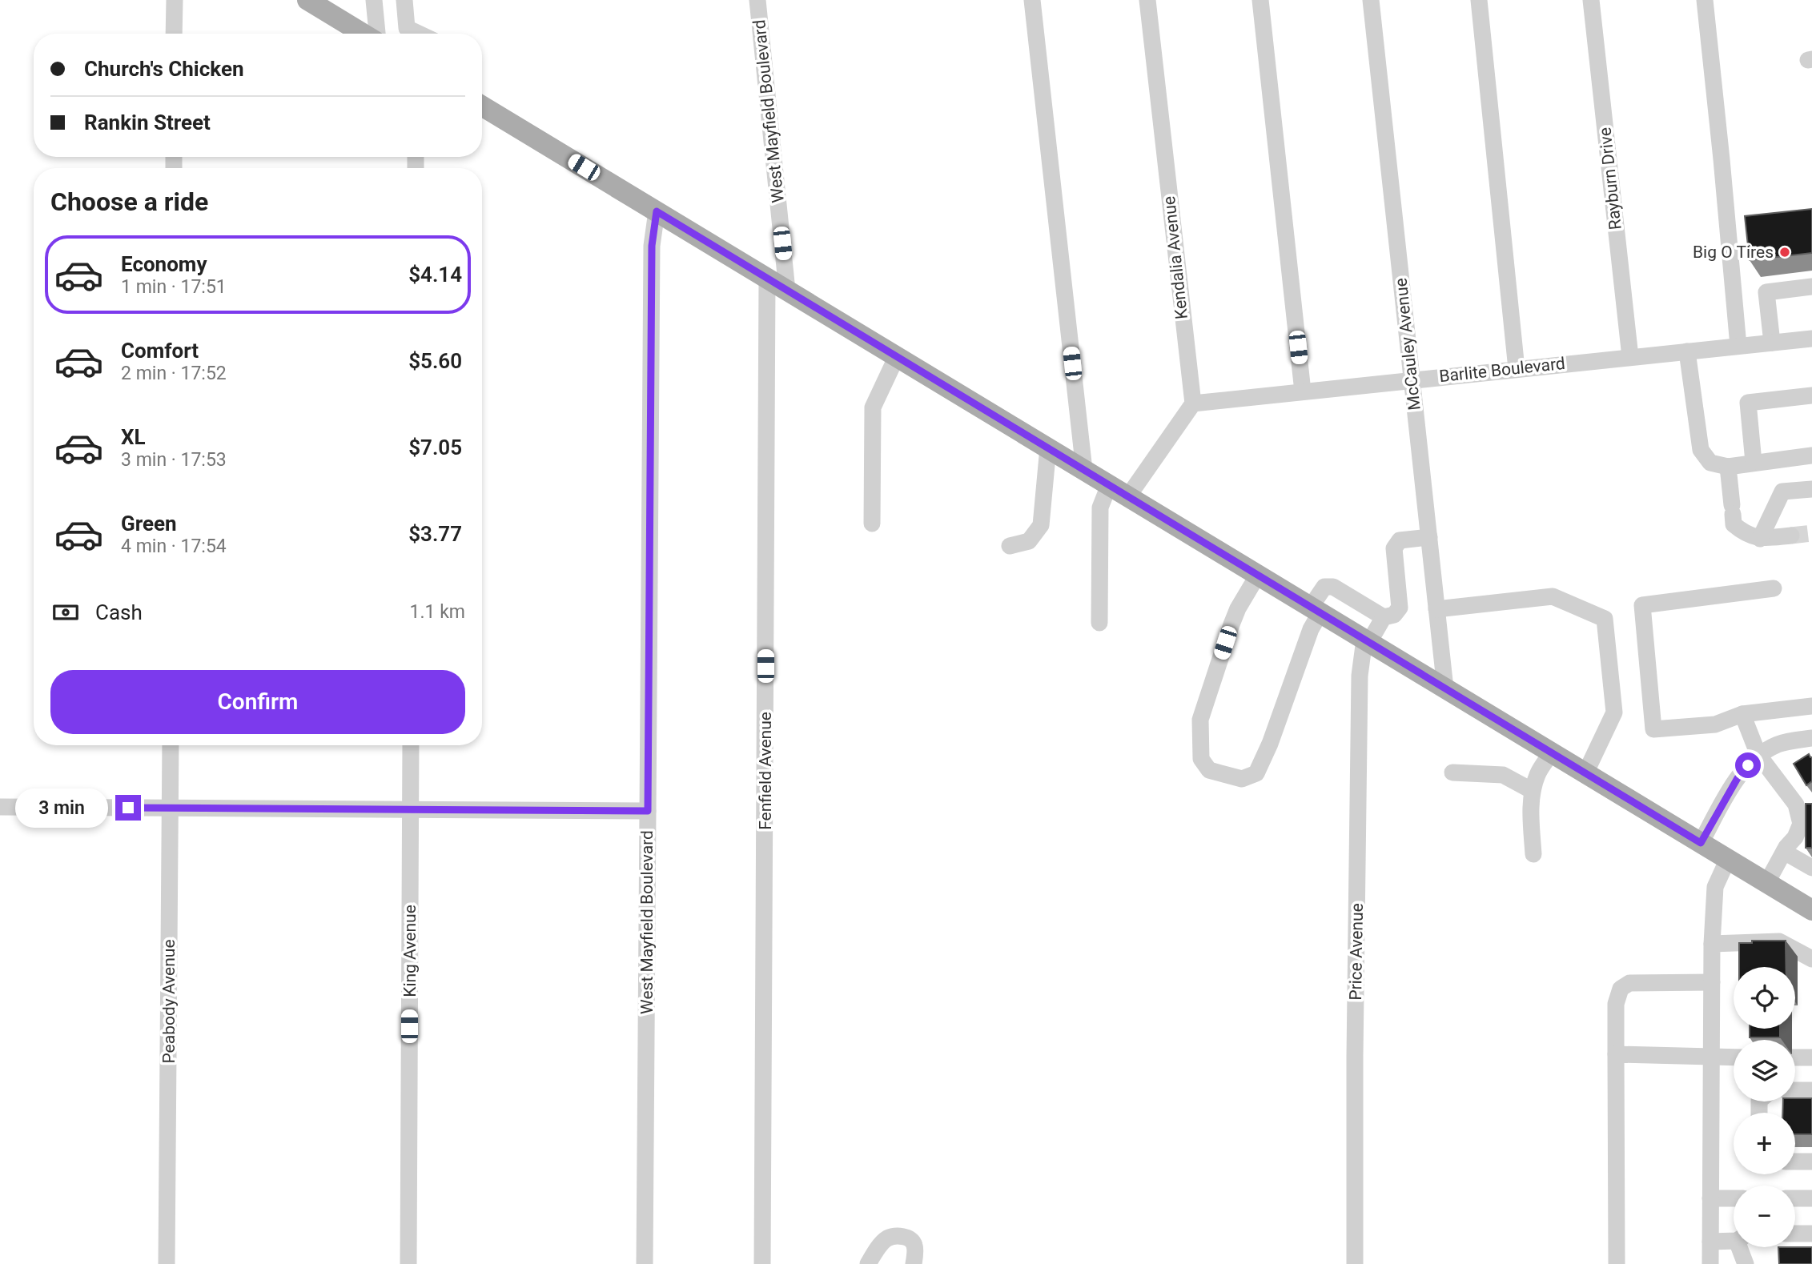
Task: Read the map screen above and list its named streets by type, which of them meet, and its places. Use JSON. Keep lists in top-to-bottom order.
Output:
{
  "streets": {
    "street": [
      "West Mayfield Boulevard",
      "Rayburn Drive",
      "Kendalia Avenue",
      "McCauley Avenue",
      "Barlite Boulevard",
      "Fenfield Avenue",
      "King Avenue",
      "Price Avenue",
      "Peabody Avenue"
    ]
  },
  "crossings": [
    ["Rayburn Drive", "Barlite Boulevard"],
    ["Kendalia Avenue", "Barlite Boulevard"],
    ["McCauley Avenue", "Barlite Boulevard"]
  ],
  "places": ["Big O Tires"],
  "page": {
    "banner": ["Church's Chicken", "Rankin Street"],
    "heading": "Choose a ride",
    "list": [
      {
        "name": "Economy",
        "note": "1 min · 17:51",
        "value": "$4.14"
      },
      {
        "name": "Comfort",
        "note": "2 min · 17:52",
        "value": "$5.60"
      },
      {
        "name": "XL",
        "note": "3 min · 17:53",
        "value": "$7.05"
      },
      {
        "name": "Green",
        "note": "4 min · 17:54",
        "value": "$3.77"
      }
    ],
    "pay": ["Cash", "1.1 km"],
    "buttons": "Confirm",
    "bubble": "3 min",
    "map_buttons": ["+", "−"]
  }
}
